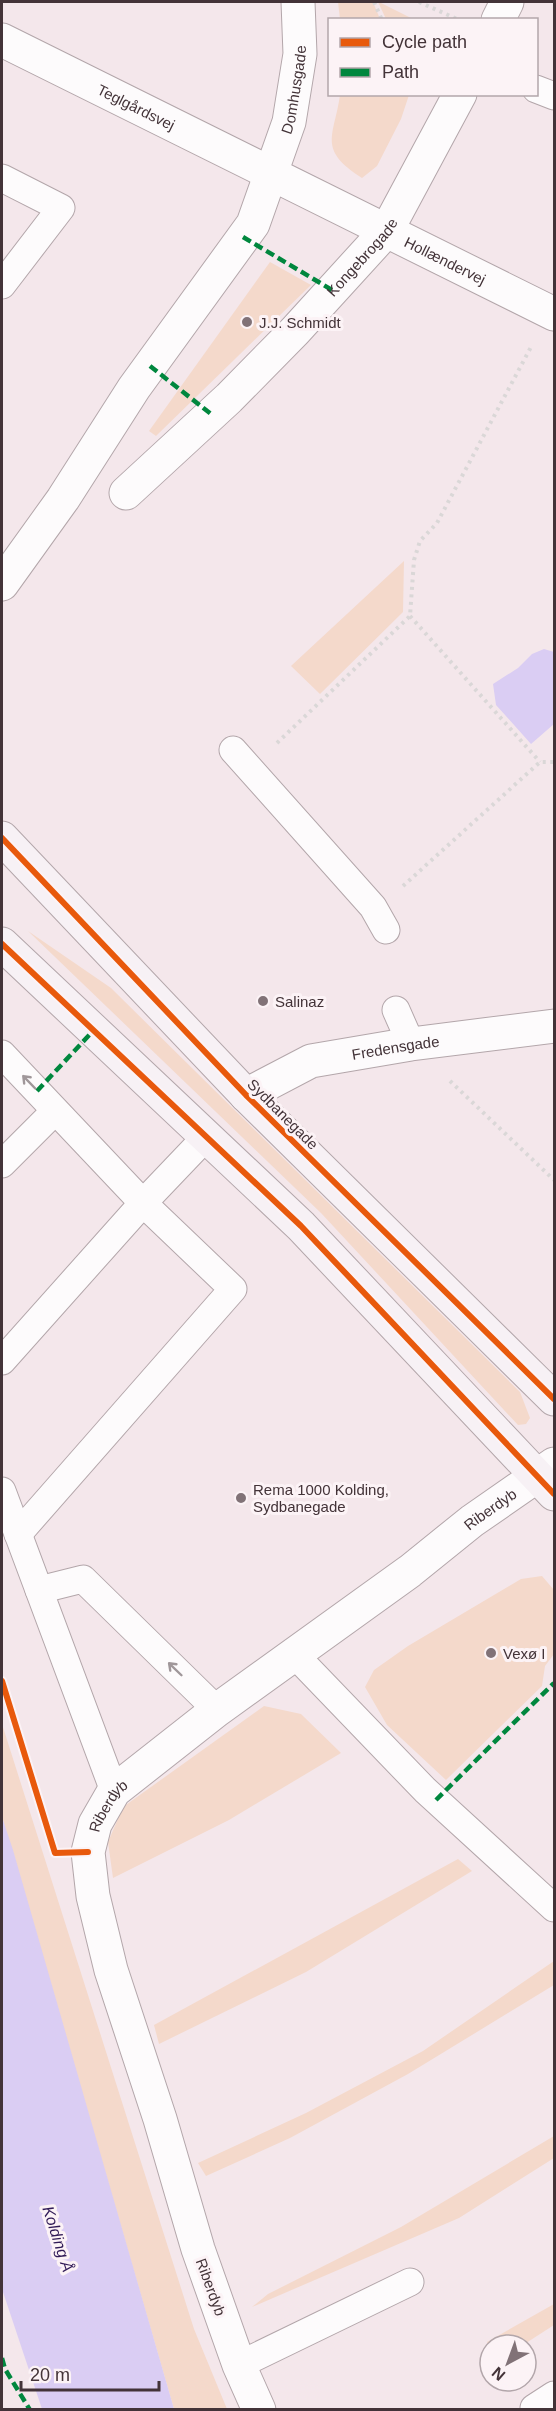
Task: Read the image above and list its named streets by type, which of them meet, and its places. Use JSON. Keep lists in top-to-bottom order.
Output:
{
  "streets": {
    "main road": ["Sydbanegade"],
    "street": [
      "Domhusgade",
      "Teglgårdsvej",
      "Kongebrogade",
      "Hollændervej",
      "Fredensgade",
      "Riberdyb"
    ]
  },
  "crossings": [
    ["Domhusgade", "Teglgårdsvej"],
    ["Domhusgade", "Hollændervej"],
    ["Teglgårdsvej", "Hollændervej"],
    ["Kongebrogade", "Hollændervej"],
    ["Fredensgade", "Sydbanegade"]
  ],
  "water": ["Kolding Å"],
  "places": [
    "J.J. Schmidt",
    "Salinaz",
    "Rema 1000 Kolding, Sydbanegade",
    "Vexø I"
  ],
  "legend": ["Cycle path", "Path"],
  "scale_bar": "20 m",
  "north": "bottom left"
}
